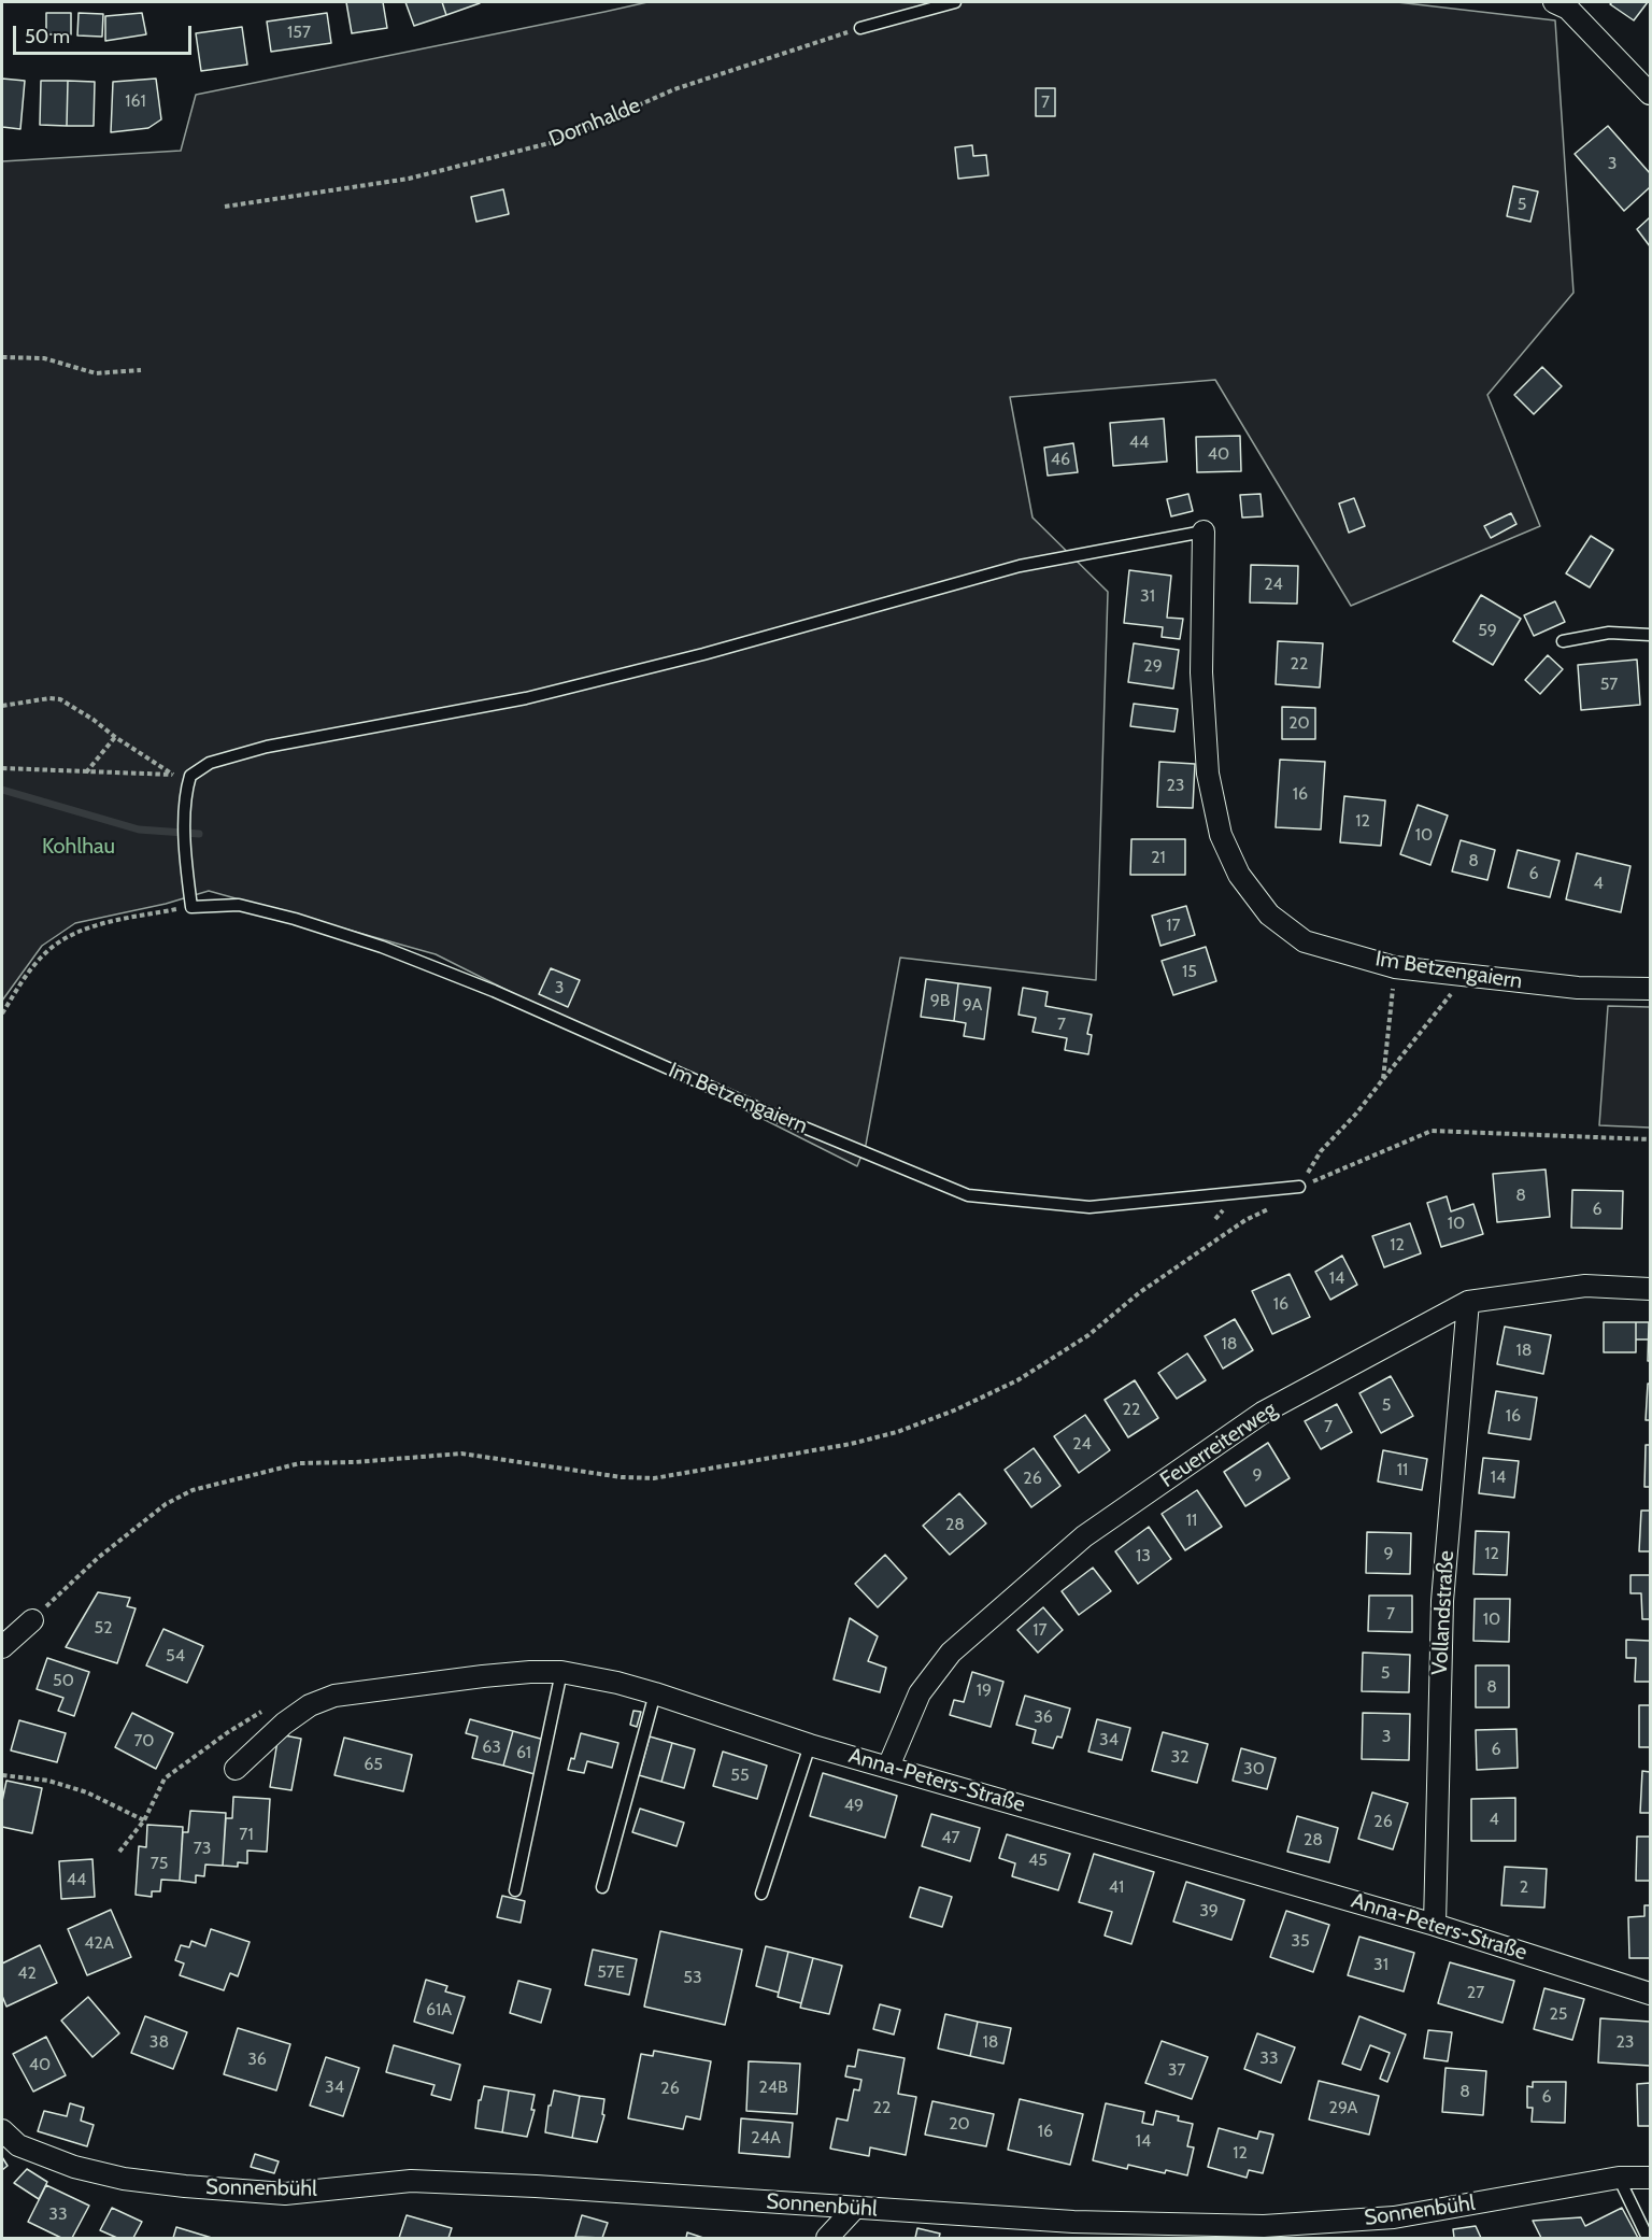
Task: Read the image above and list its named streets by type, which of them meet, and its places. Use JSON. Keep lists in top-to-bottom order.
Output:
{
  "streets": {
    "street": [
      "Im Betzengaiern",
      "Feuerreiterweg",
      "Vollandstraße",
      "Anna-Peters-Straße",
      "Sonnenbühl"
    ],
    "path": ["Dornhalde"]
  },
  "crossings": [
    ["Feuerreiterweg", "Vollandstraße"],
    ["Feuerreiterweg", "Anna-Peters-Straße"],
    ["Vollandstraße", "Anna-Peters-Straße"]
  ],
  "parks": ["Kohlhau"],
  "house_numbers": [
    "157",
    "161",
    "7",
    "3",
    "5",
    "44",
    "40",
    "46",
    "24",
    "31",
    "59",
    "22",
    "29",
    "57",
    "20",
    "23",
    "16",
    "12",
    "10",
    "21",
    "8",
    "6",
    "4",
    "17",
    "15",
    "3",
    "9B",
    "9A",
    "7",
    "8",
    "6",
    "10",
    "12",
    "14",
    "16",
    "18",
    "18",
    "5",
    "22",
    "16",
    "7",
    "24",
    "11",
    "9",
    "14",
    "26",
    "11",
    "28",
    "9",
    "12",
    "13",
    "7",
    "10",
    "52",
    "17",
    "54",
    "5",
    "50",
    "8",
    "19",
    "36",
    "3",
    "34",
    "70",
    "63",
    "6",
    "61",
    "32",
    "65",
    "30",
    "55",
    "49",
    "4",
    "26",
    "71",
    "47",
    "28",
    "73",
    "45",
    "75",
    "44",
    "41",
    "2",
    "39",
    "35",
    "42A",
    "31",
    "57E",
    "42",
    "53",
    "27",
    "61A",
    "25",
    "38",
    "18",
    "23",
    "33",
    "36",
    "40",
    "37",
    "34",
    "24B",
    "26",
    "8",
    "6",
    "22",
    "29A",
    "20",
    "16",
    "24A",
    "14",
    "12",
    "33"
  ],
  "scale_bar": "50 m"
}
